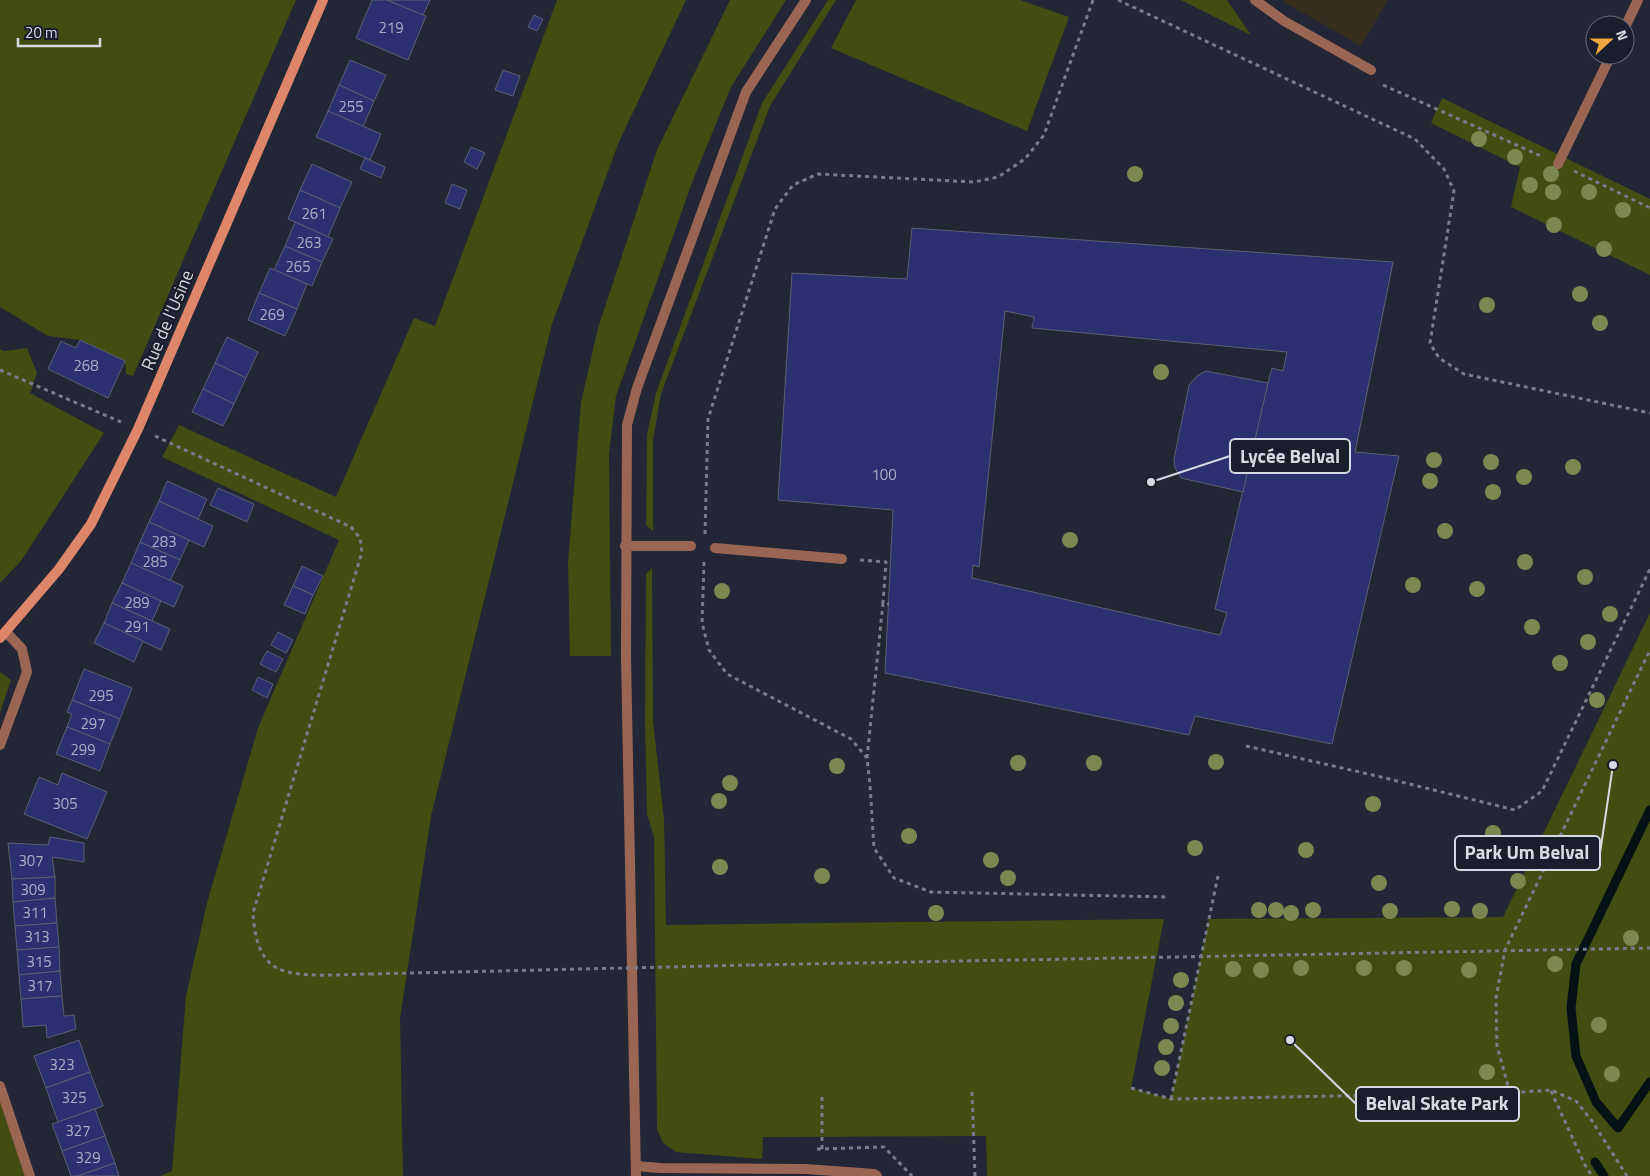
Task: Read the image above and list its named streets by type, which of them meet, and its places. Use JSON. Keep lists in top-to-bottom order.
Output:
{
  "streets": {
    "main road": ["Rue de l'Usine"]
  },
  "places": ["Lycée Belval", "Park Um Belval", "Belval Skate Park"],
  "house_numbers": [
    "219",
    "255",
    "261",
    "263",
    "265",
    "269",
    "268",
    "100",
    "283",
    "285",
    "289",
    "291",
    "295",
    "297",
    "299",
    "305",
    "307",
    "309",
    "311",
    "313",
    "315",
    "317",
    "323",
    "325",
    "327",
    "329"
  ],
  "scale_bar": "20 m",
  "north": "right"
}
